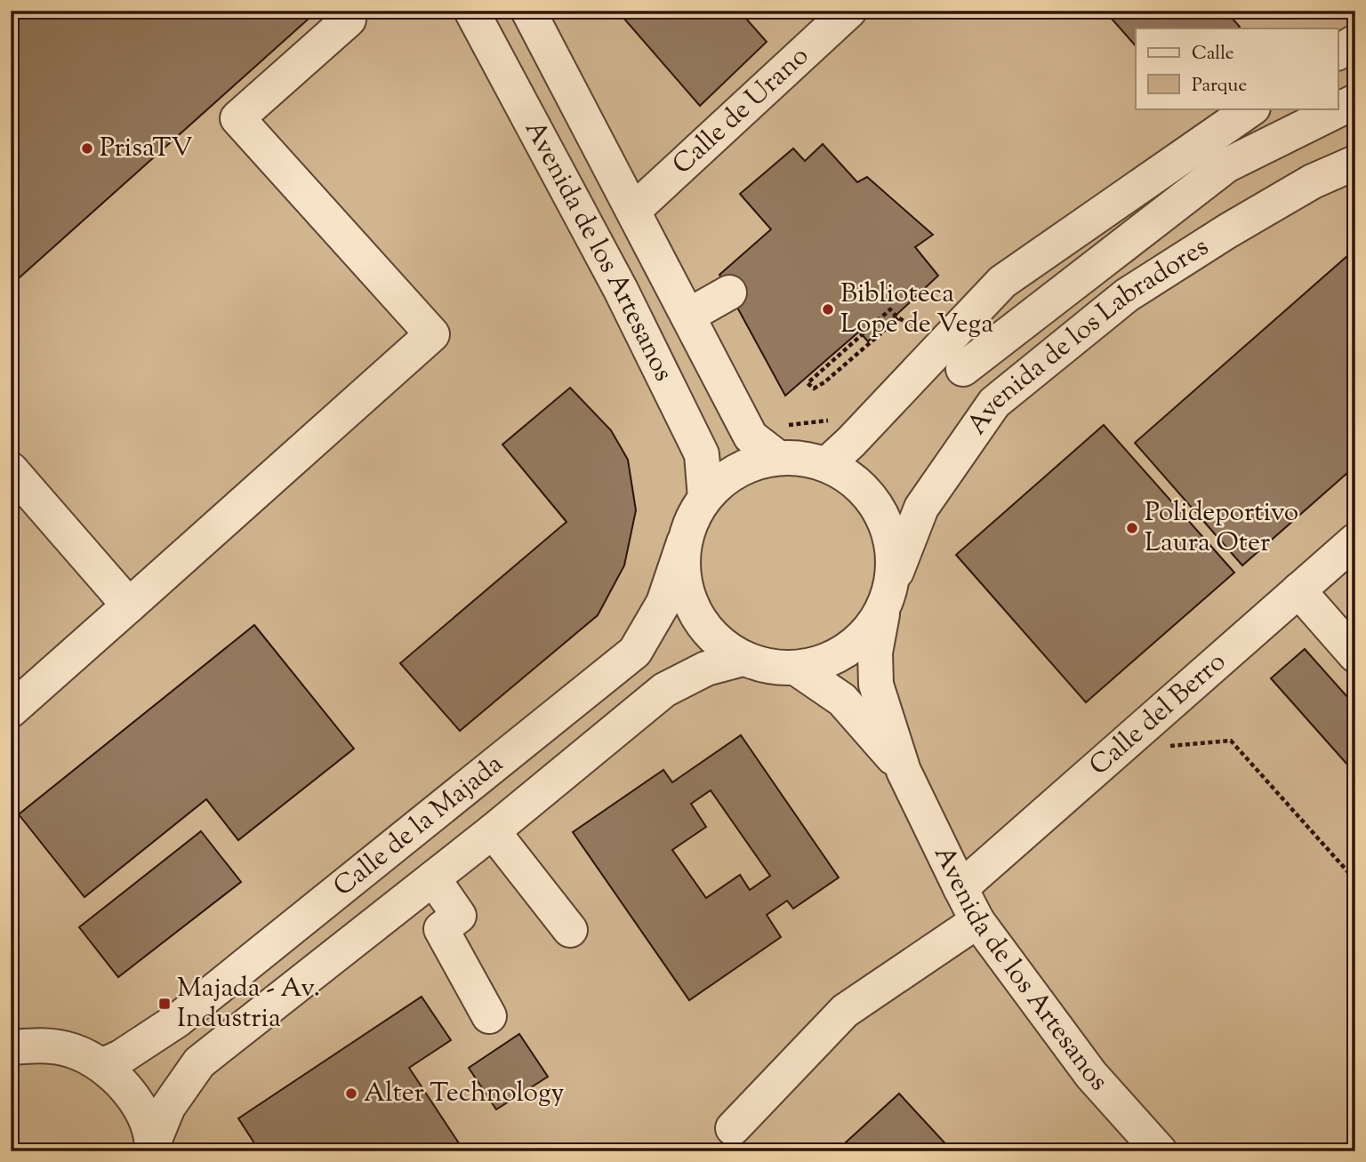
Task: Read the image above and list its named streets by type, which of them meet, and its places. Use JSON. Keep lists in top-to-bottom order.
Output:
{
  "streets": {
    "street": [
      "Calle de Urano",
      "Avenida de los Artesanos",
      "Avenida de los Labradores",
      "Calle del Berro",
      "Calle de la Majada"
    ]
  },
  "crossings": [
    ["Calle de Urano", "Avenida de los Artesanos"],
    ["Avenida de los Artesanos", "Avenida de los Labradores"],
    ["Avenida de los Artesanos", "Calle del Berro"],
    ["Avenida de los Artesanos", "Calle de la Majada"],
    ["Avenida de los Labradores", "Calle de la Majada"]
  ],
  "places": {
    "other": [
      "PrisaTV",
      "Biblioteca Lope de Vega",
      "Polideportivo Laura Oter",
      "Alter Technology"
    ],
    "transit": ["Majada - Av. Industria"]
  },
  "legend": ["Calle", "Parque"]
}
